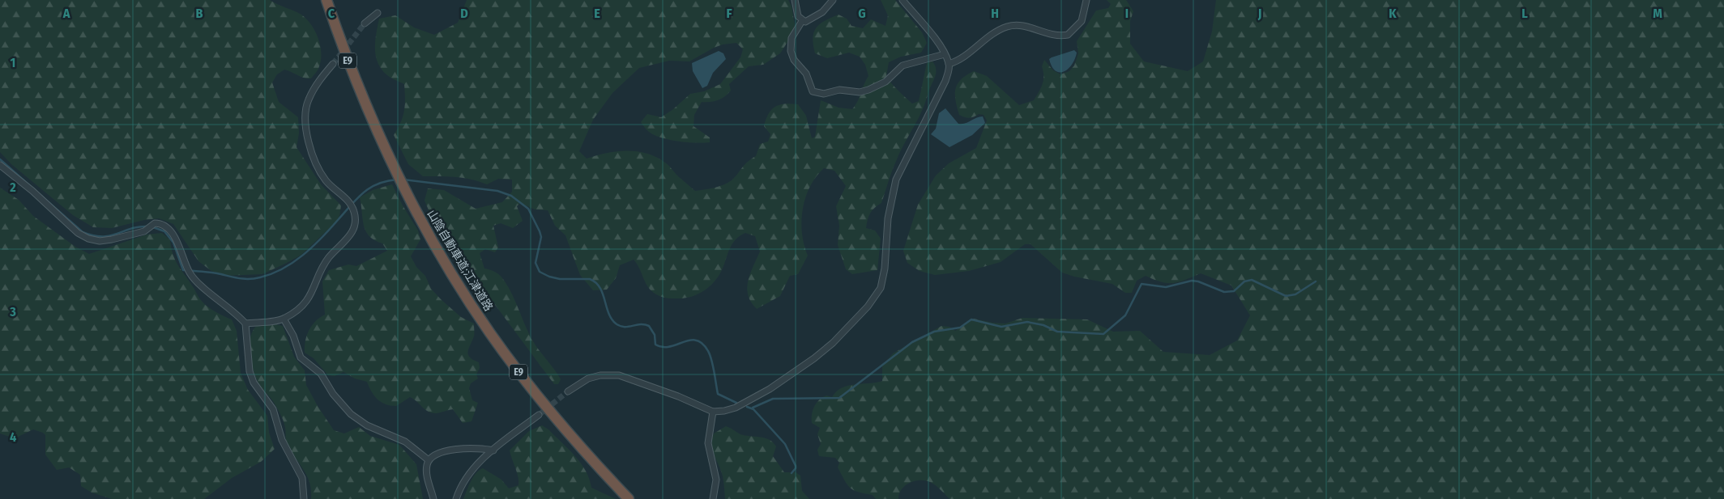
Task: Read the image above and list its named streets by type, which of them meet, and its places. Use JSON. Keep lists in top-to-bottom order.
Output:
{
  "streets": {
    "highway": ["E9", "山陰自動車道;江津道路"]
  },
  "grid": {
    "columns": [
      "A",
      "B",
      "C",
      "D",
      "E",
      "F",
      "G",
      "H",
      "I",
      "J",
      "K",
      "L",
      "M"
    ],
    "rows": [
      "1",
      "2",
      "3",
      "4"
    ]
  }
}
